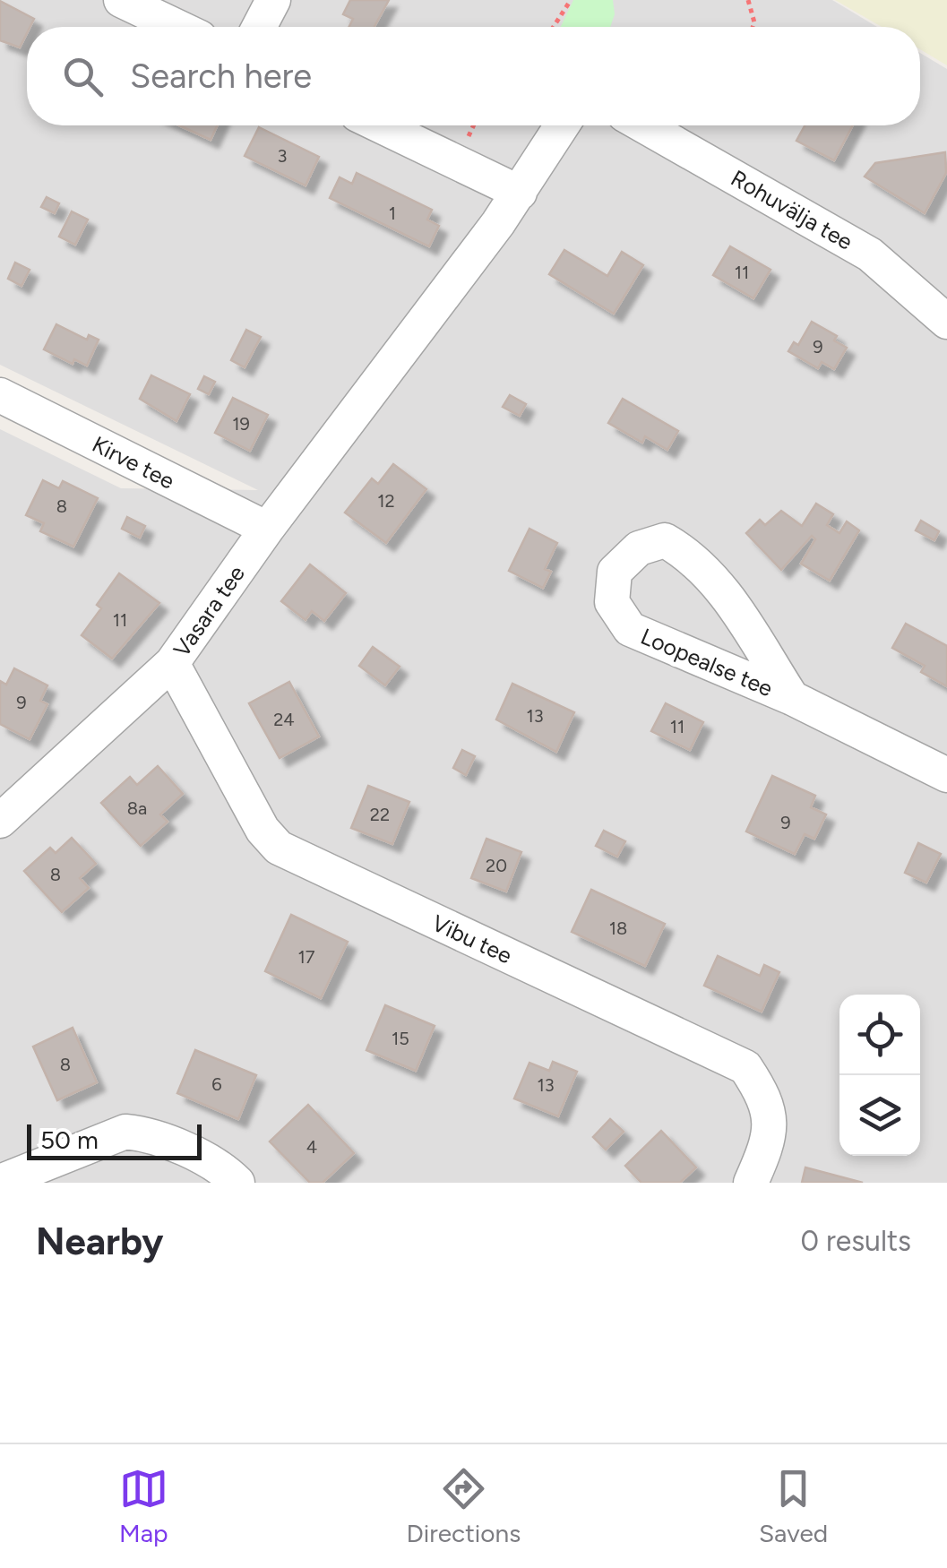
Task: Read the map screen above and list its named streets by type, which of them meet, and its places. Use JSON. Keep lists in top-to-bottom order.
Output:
{
  "streets": {
    "street": [
      "Rohuvälja tee",
      "Kirve tee",
      "Vasara tee",
      "Loopealse tee",
      "Vibu tee"
    ]
  },
  "crossings": [
    ["Kirve tee", "Vasara tee"],
    ["Vasara tee", "Vibu tee"]
  ],
  "house_numbers": [
    "3",
    "1",
    "11",
    "9",
    "19",
    "12",
    "8",
    "11",
    "9",
    "13",
    "24",
    "11",
    "8a",
    "22",
    "9",
    "20",
    "8",
    "18",
    "17",
    "15",
    "8",
    "6",
    "13",
    "4"
  ],
  "scale_bar": "50 m",
  "page": {
    "search": "Search here",
    "scale": "50 m",
    "heading": ["Nearby", "0 results"],
    "nav": ["Map", "Directions", "Saved"]
  }
}
